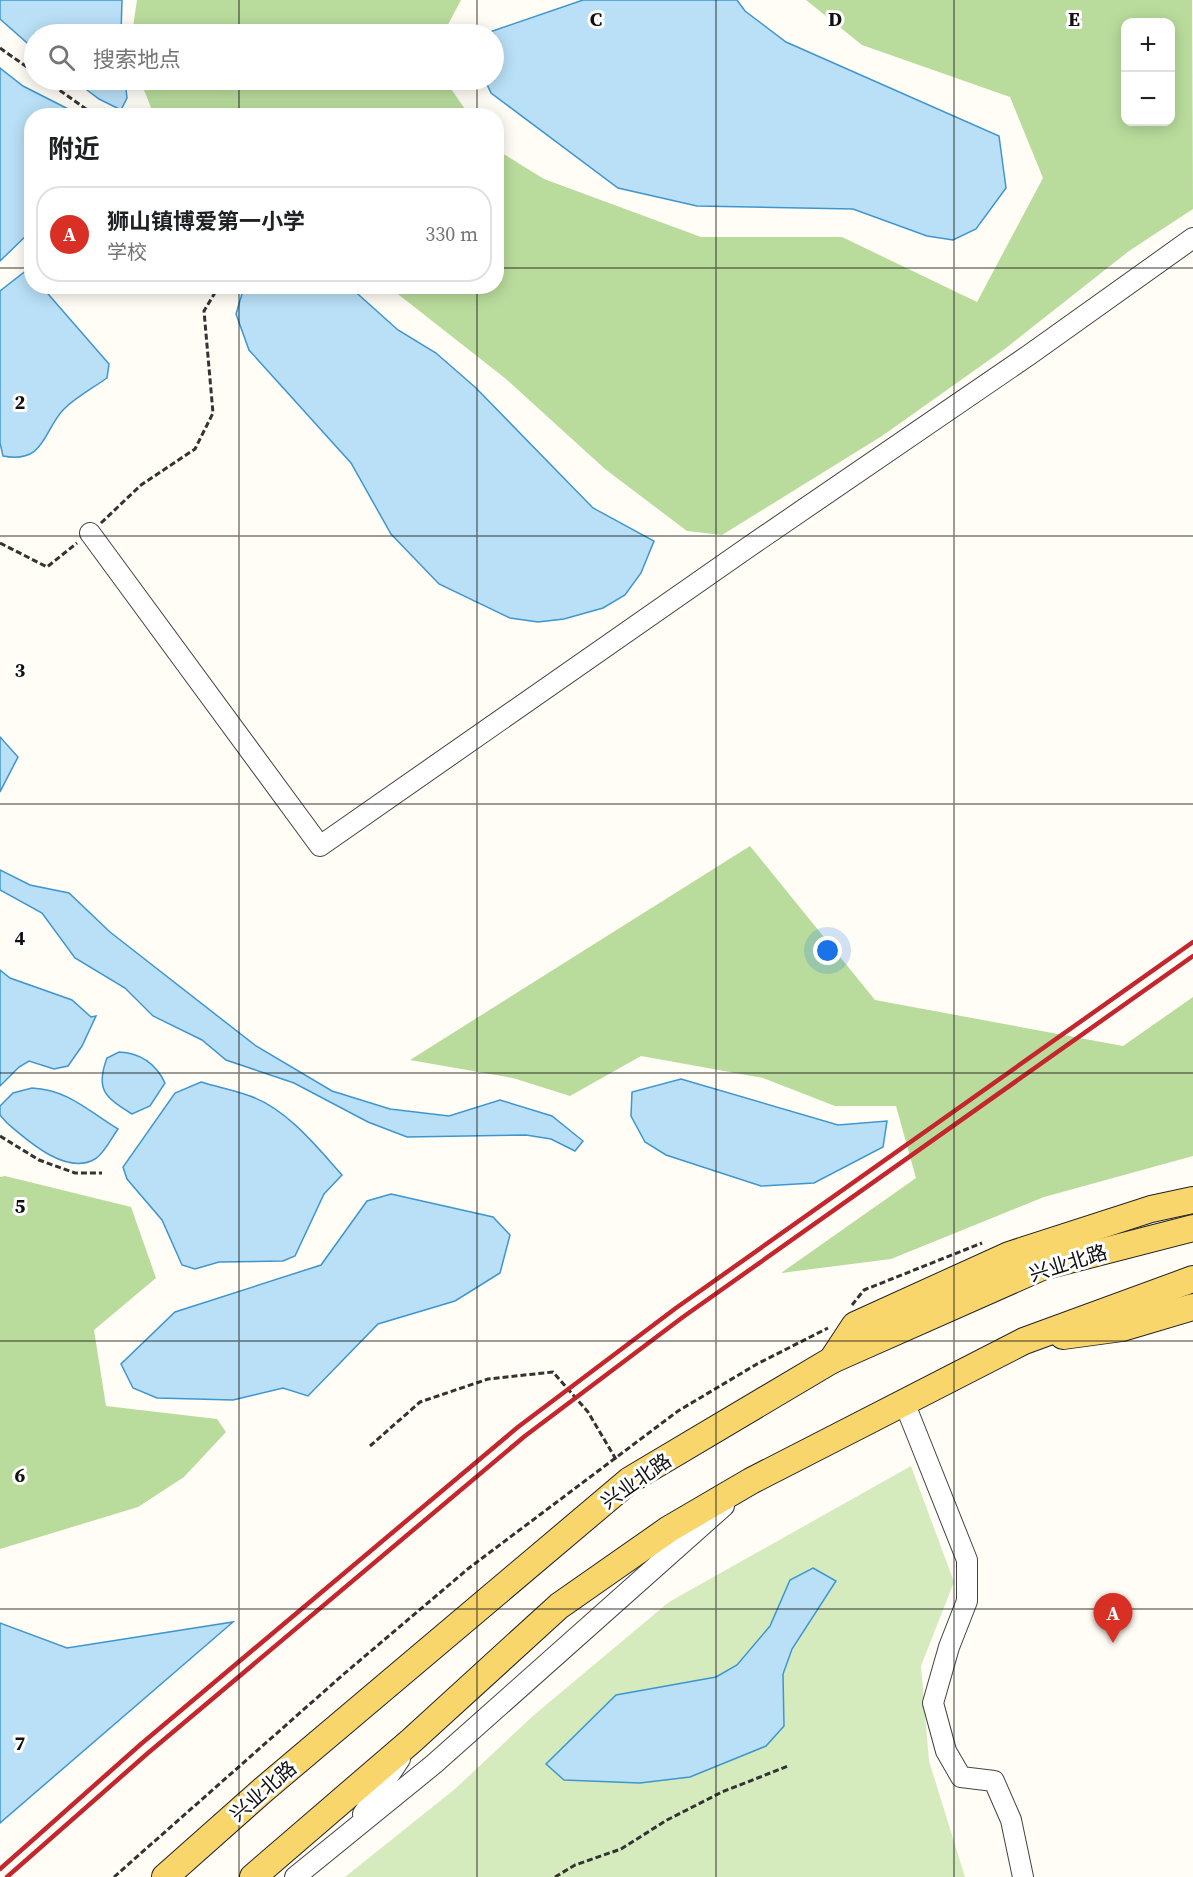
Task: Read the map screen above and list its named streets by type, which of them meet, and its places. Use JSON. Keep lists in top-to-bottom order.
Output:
{
  "streets": {
    "main road": ["兴业北路"]
  },
  "page": {
    "map_buttons": ["+", "−"],
    "search": "搜索地点",
    "heading": "附近",
    "list": [
      {
        "mark": "A",
        "name": "狮山镇博爱第一小学",
        "note": "学校",
        "value": "330 m"
      }
    ],
    "pins": "A"
  },
  "grid": {
    "columns": ["C", "D", "E"],
    "rows": [
      "2",
      "3",
      "4",
      "5",
      "6",
      "7"
    ]
  }
}
